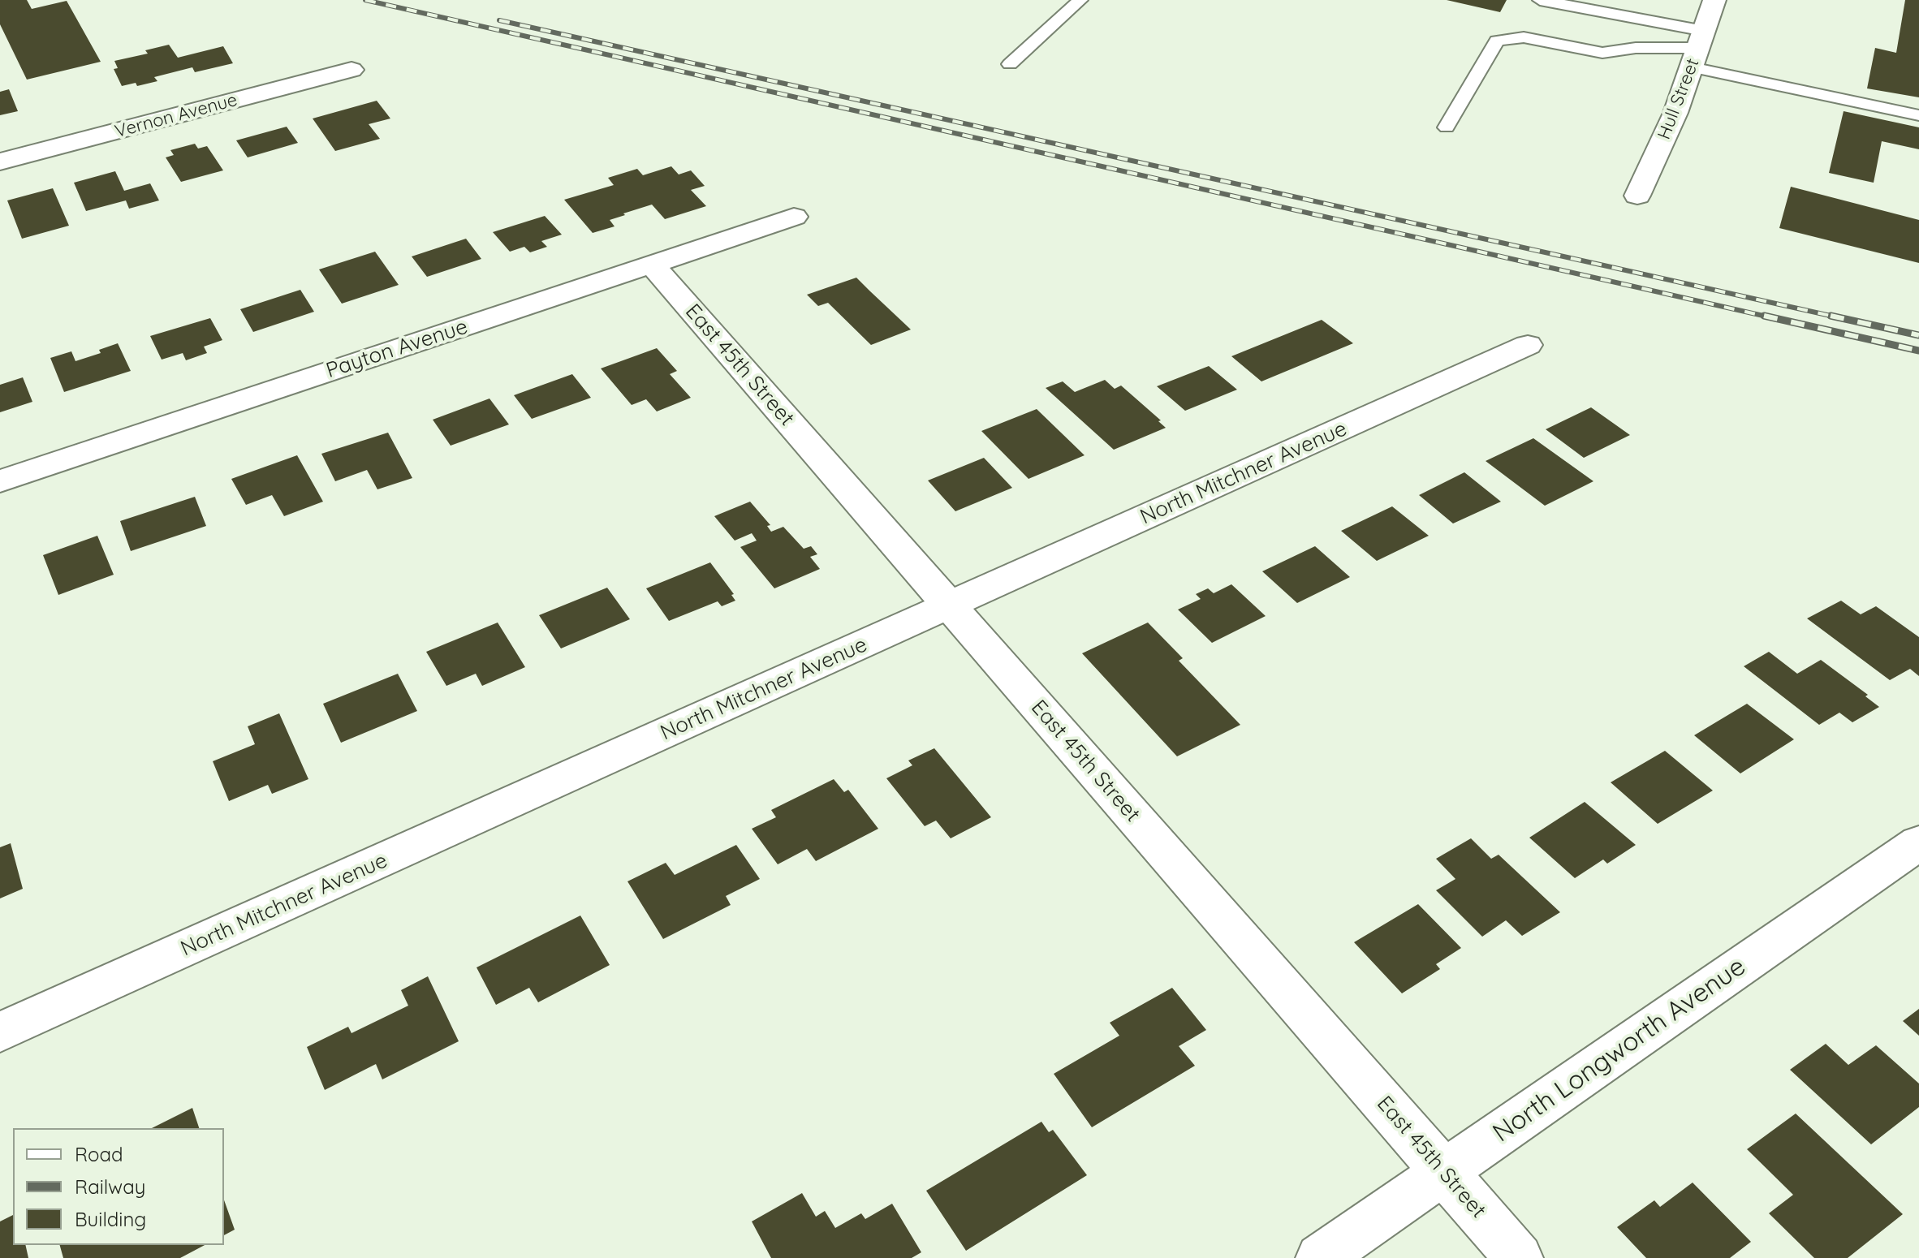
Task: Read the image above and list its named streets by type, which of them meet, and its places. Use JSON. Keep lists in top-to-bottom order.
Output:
{
  "streets": {
    "street": [
      "Hull Street",
      "Vernon Avenue",
      "Payton Avenue",
      "East 45th Street",
      "North Mitchner Avenue",
      "North Longworth Avenue"
    ]
  },
  "crossings": [
    ["Payton Avenue", "East 45th Street"],
    ["East 45th Street", "North Mitchner Avenue"],
    ["East 45th Street", "North Longworth Avenue"]
  ],
  "legend": ["Road", "Railway", "Building"]
}
